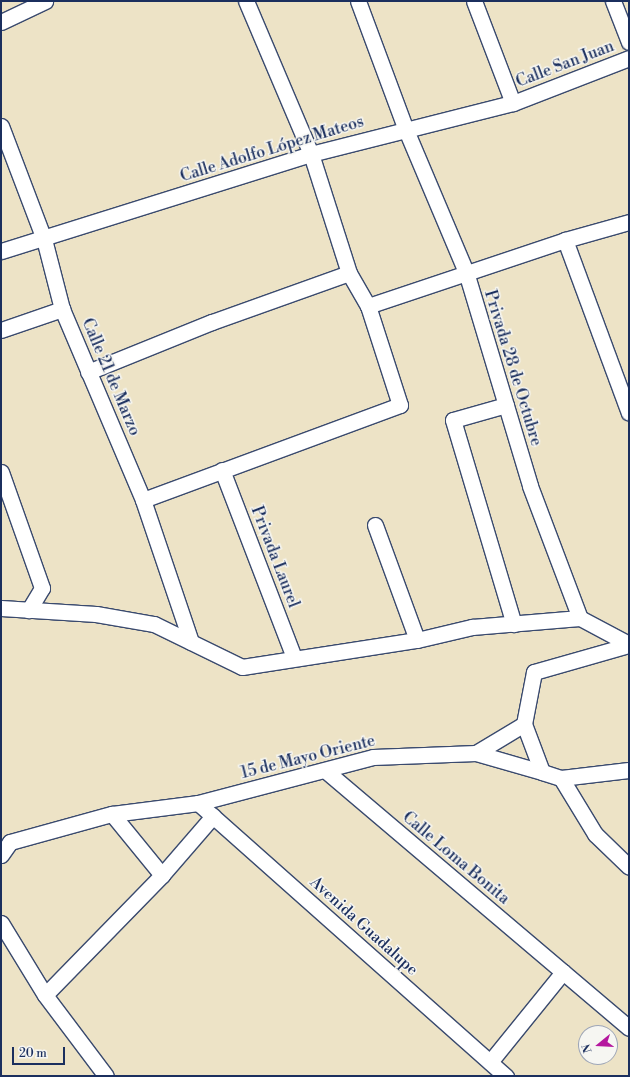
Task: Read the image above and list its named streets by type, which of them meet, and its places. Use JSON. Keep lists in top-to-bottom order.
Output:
{
  "streets": {
    "street": [
      "Calle San Juan",
      "Calle Adolfo López Mateos",
      "Privada 28 de Octubre",
      "Calle 21 de Marzo",
      "Privada Laurel",
      "15 de Mayo Oriente",
      "Calle Loma Bonita",
      "Avenida Guadalupe"
    ]
  },
  "crossings": [
    ["Calle San Juan", "Calle Adolfo López Mateos"],
    ["Calle Adolfo López Mateos", "Privada 28 de Octubre"],
    ["Calle Adolfo López Mateos", "Calle 21 de Marzo"],
    ["15 de Mayo Oriente", "Calle Loma Bonita"],
    ["15 de Mayo Oriente", "Avenida Guadalupe"]
  ],
  "scale_bar": "20 m",
  "north": "left"
}
